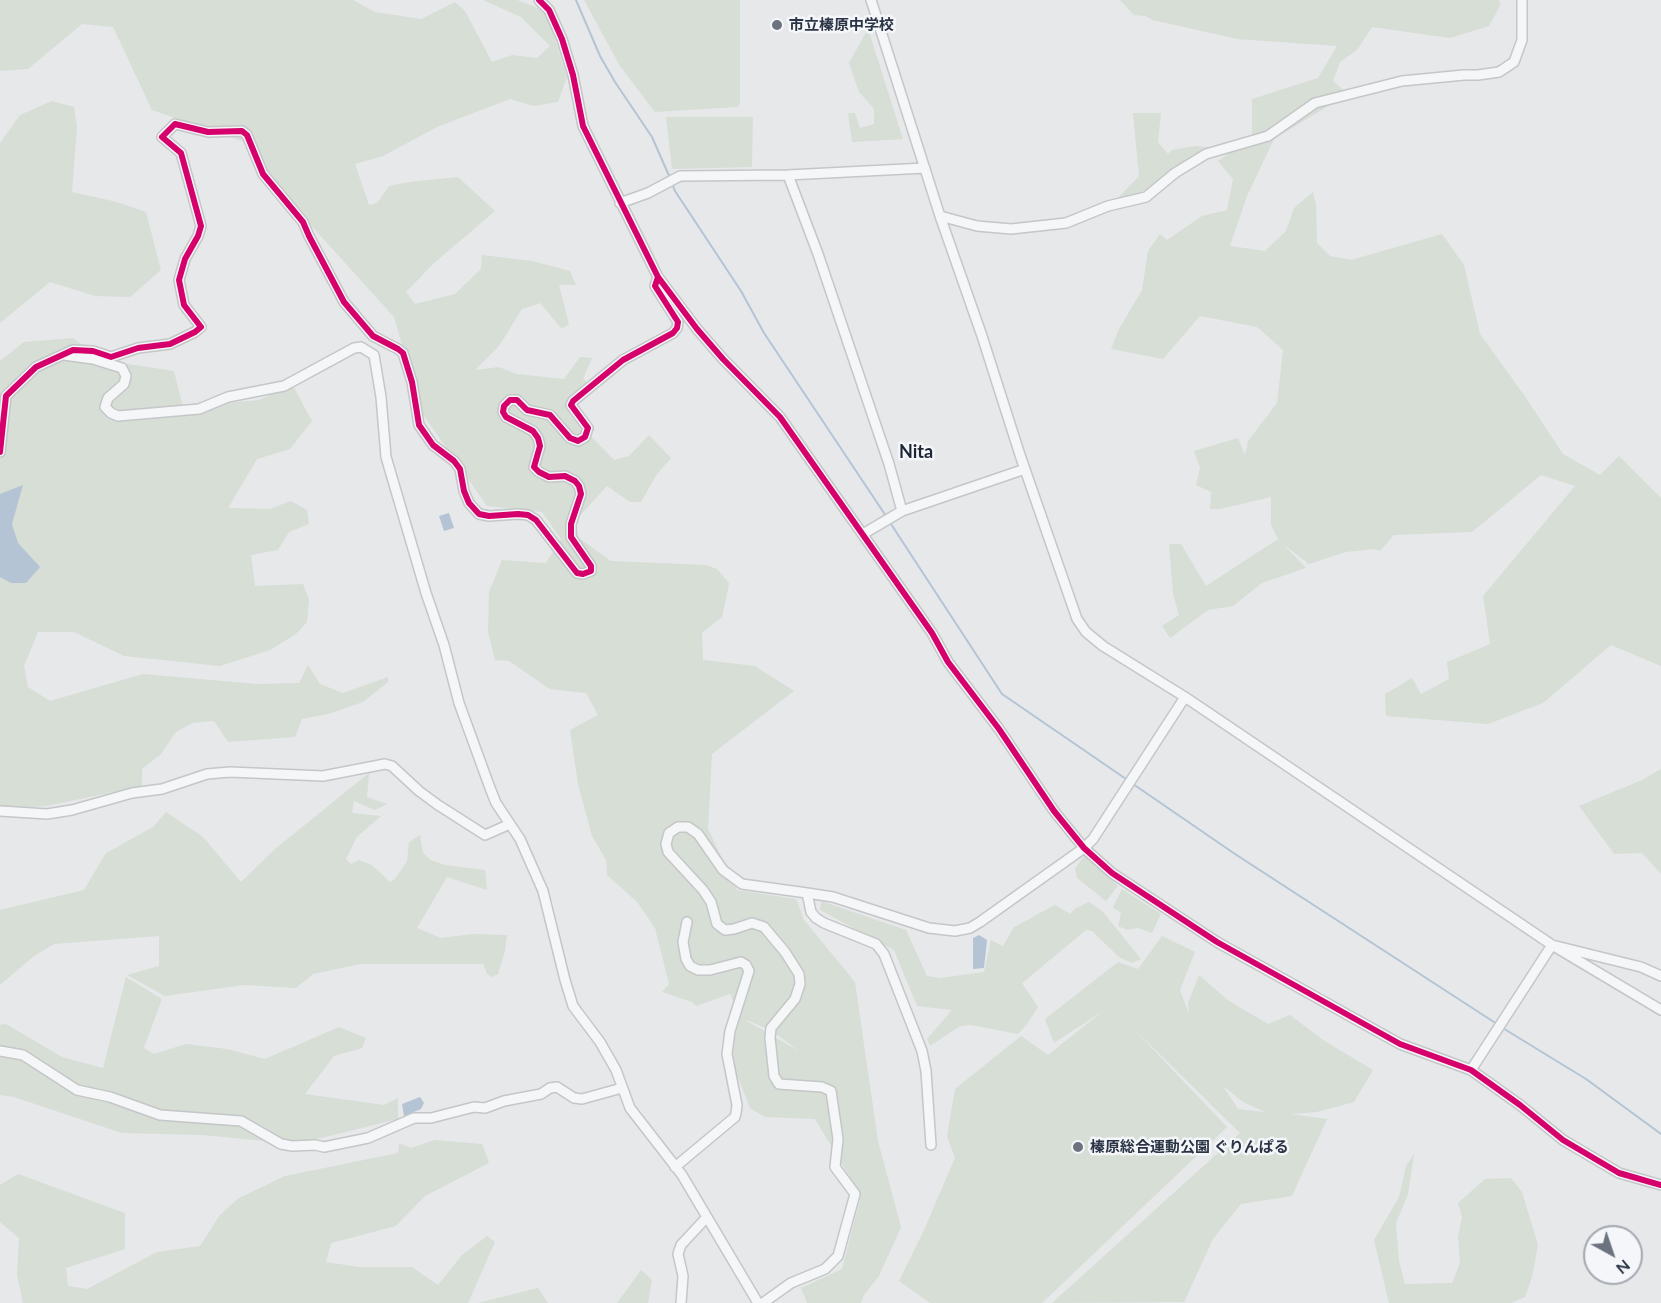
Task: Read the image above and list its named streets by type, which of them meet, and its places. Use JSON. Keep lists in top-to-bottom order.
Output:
{
  "districts": ["Nita"],
  "places": ["市立榛原中学校", "榛原総合運動公園 ぐりんぱる"],
  "north": "bottom right"
}
